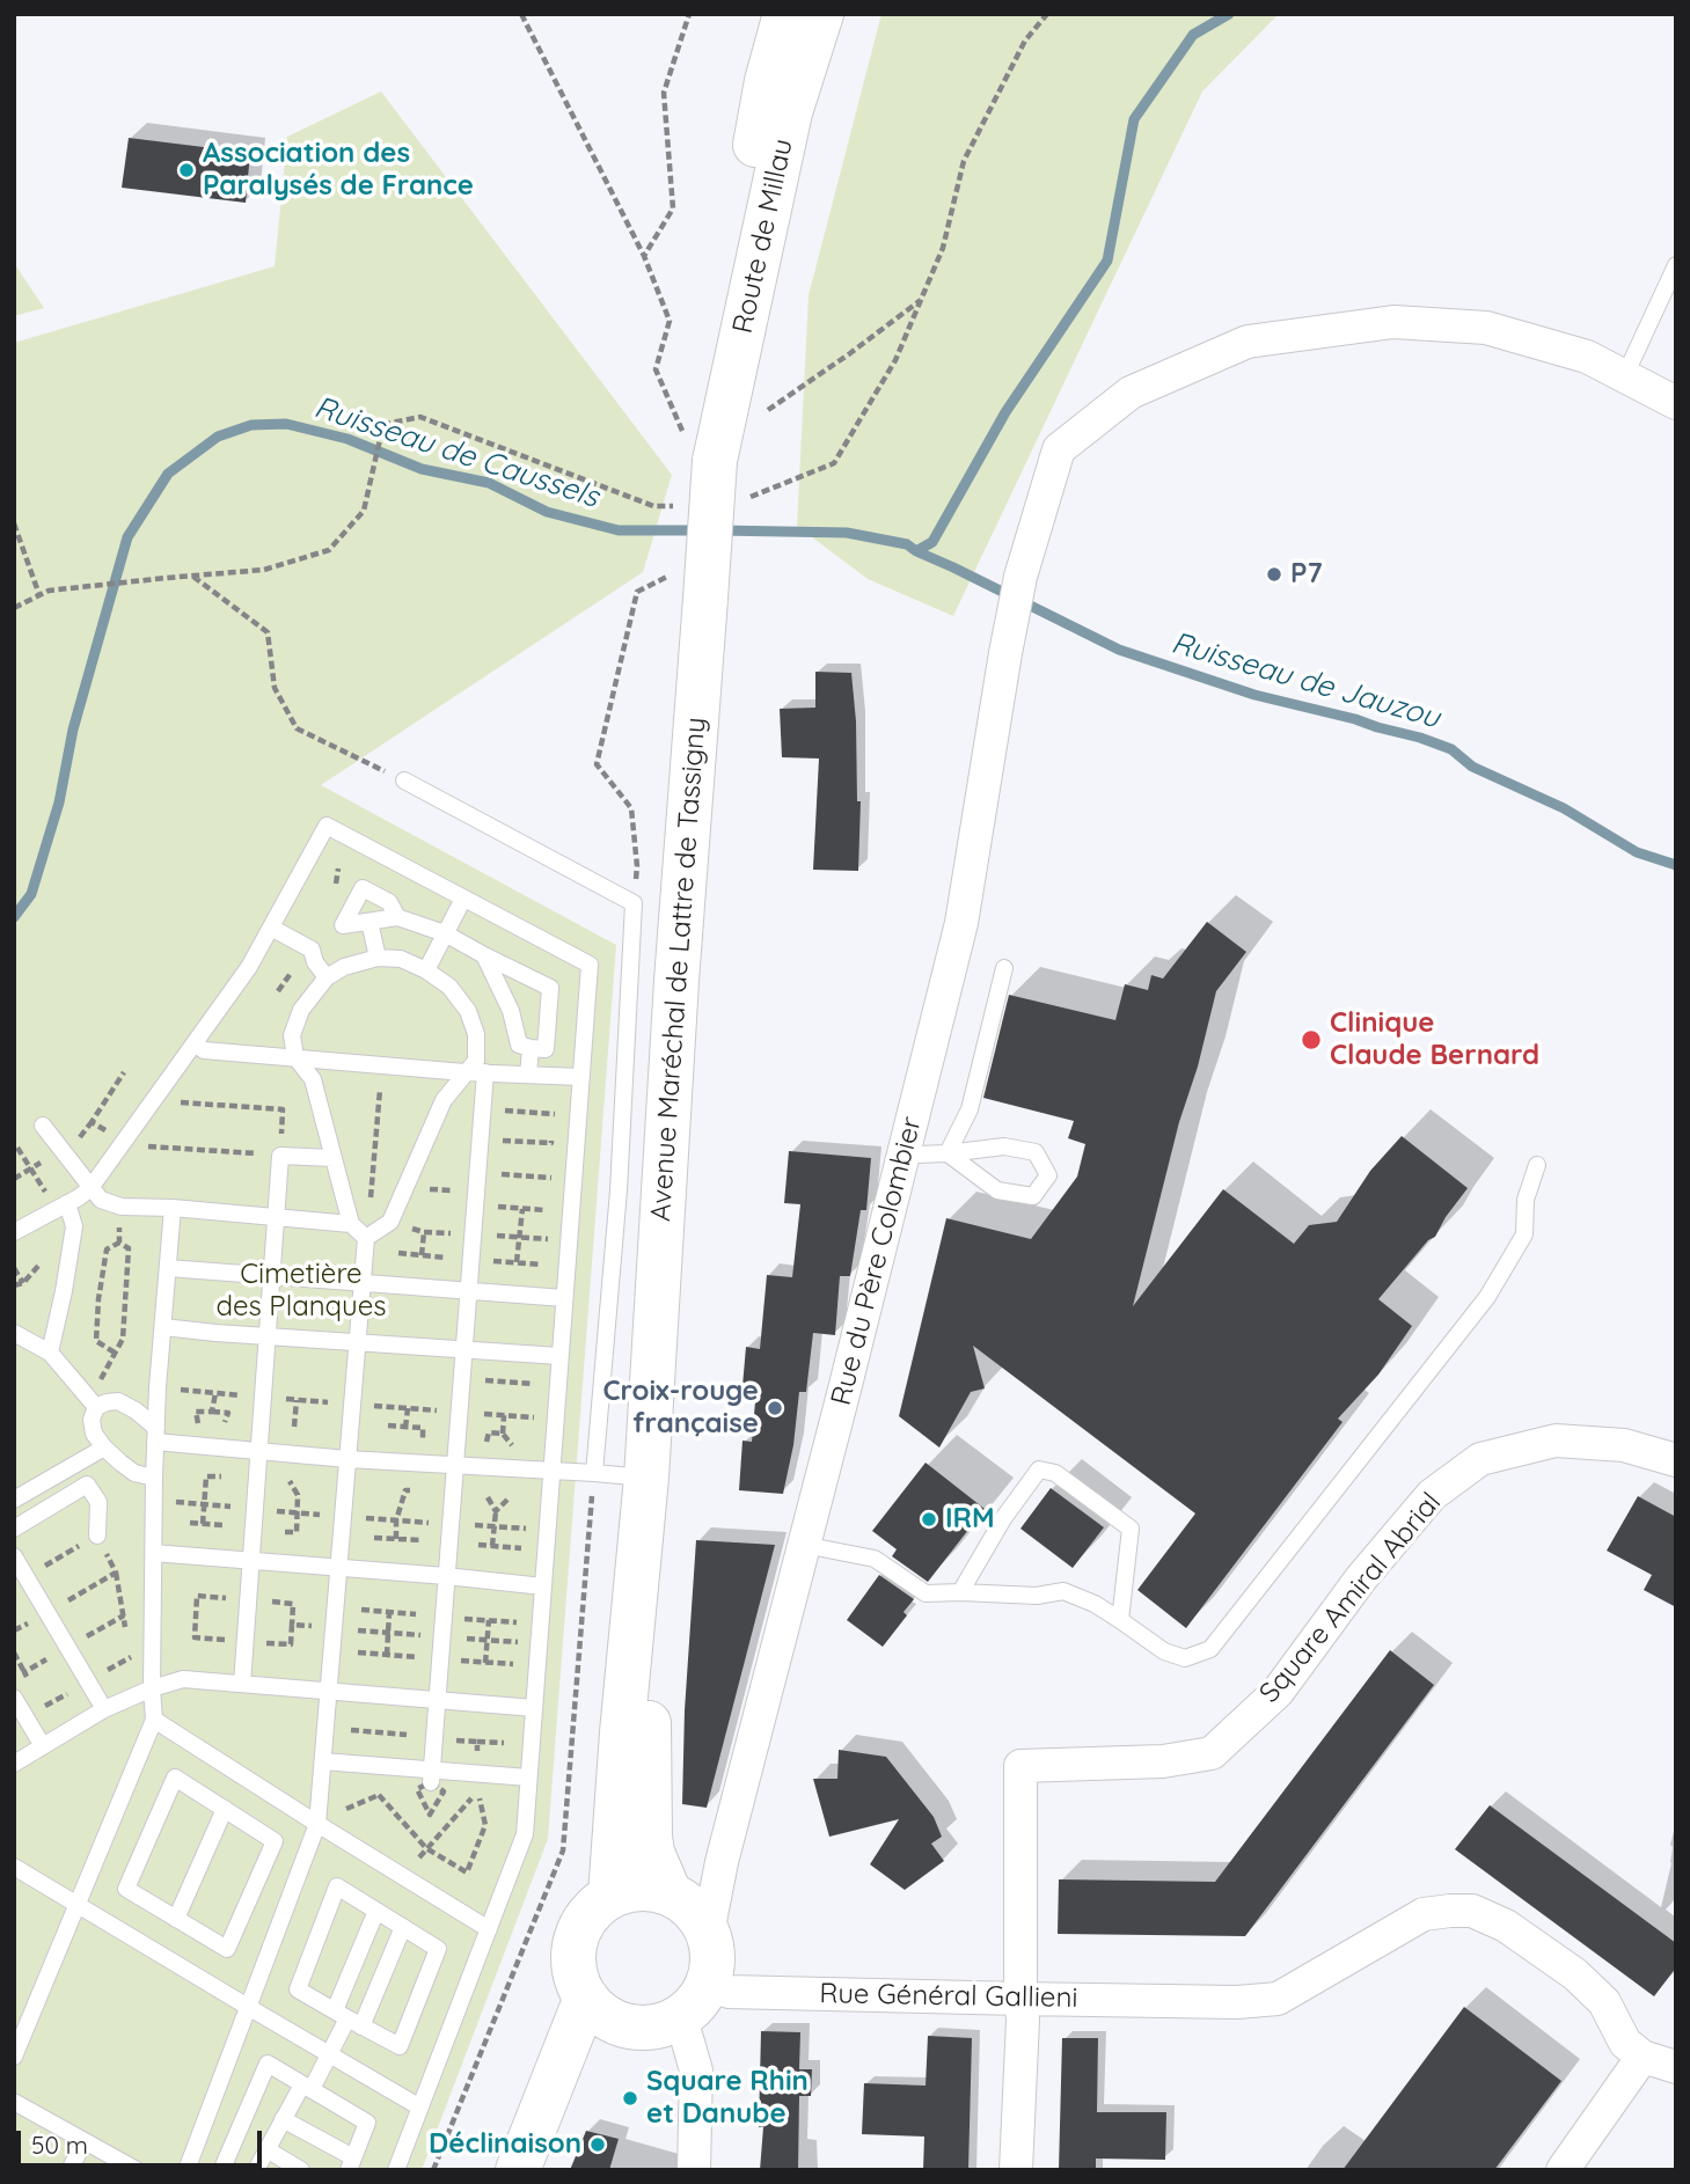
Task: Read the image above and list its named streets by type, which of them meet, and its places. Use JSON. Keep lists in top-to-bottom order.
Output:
{
  "streets": {
    "main road": ["Route de Millau", "Avenue Maréchal de Lattre de Tassigny"],
    "street": ["Rue du Père Colombier", "Square Amiral Abrial", "Rue Général Gallieni"]
  },
  "crossings": [
    ["Route de Millau", "Avenue Maréchal de Lattre de Tassigny"],
    ["Avenue Maréchal de Lattre de Tassigny", "Rue du Père Colombier"],
    ["Avenue Maréchal de Lattre de Tassigny", "Rue Général Gallieni"],
    ["Rue du Père Colombier", "Rue Général Gallieni"],
    ["Square Amiral Abrial", "Rue Général Gallieni"]
  ],
  "water": ["Ruisseau de Caussels", "Ruisseau de Jauzou"],
  "parks": ["Cimetière des Planques"],
  "places": [
    "Association des Paralysés de France",
    "P7",
    "Clinique Claude Bernard",
    "Croix-rouge française",
    "IRM",
    "Square Rhin et Danube",
    "Déclinaison"
  ],
  "scale_bar": "50 m"
}
